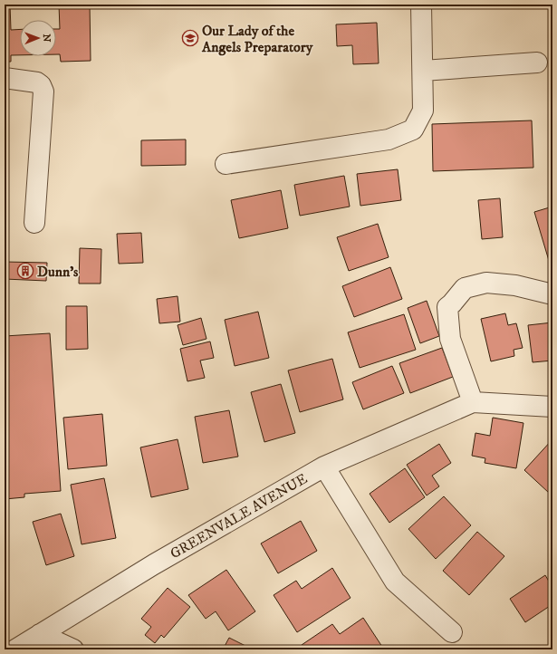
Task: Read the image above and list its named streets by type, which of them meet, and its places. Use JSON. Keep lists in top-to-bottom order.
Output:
{
  "streets": {
    "street": ["GREENVALE AVENUE"]
  },
  "places": {
    "school or university": ["Our Lady of the Angels Preparatory"],
    "building": ["Dunn's"]
  },
  "north": "right"
}
